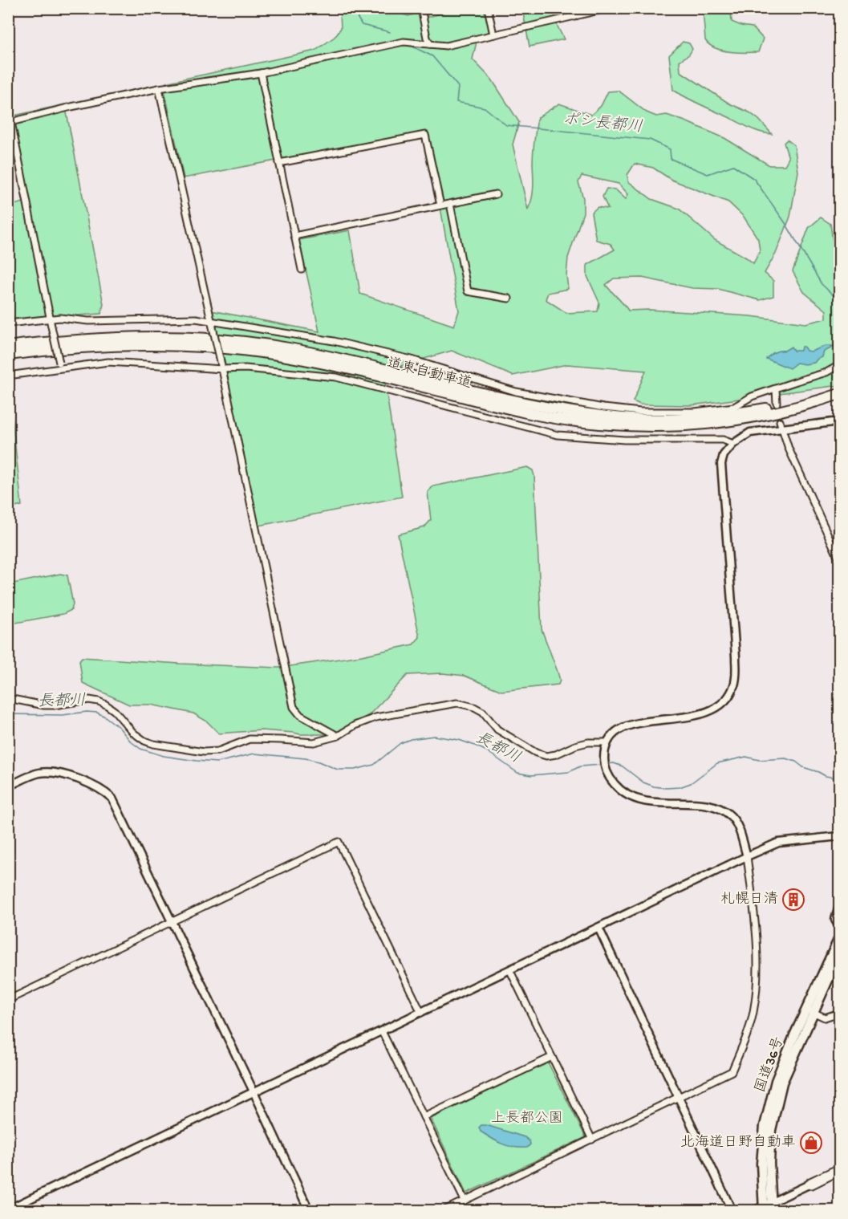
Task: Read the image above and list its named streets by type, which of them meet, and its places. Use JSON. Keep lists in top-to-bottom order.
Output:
{
  "streets": {
    "highway": ["道東自動車道", "国道36号"]
  },
  "water": ["ポシ長都川", "長都川"],
  "parks": ["上長都公園"],
  "places": {
    "building": ["札幌日清"],
    "shop": ["北海道日野自動車"]
  }
}
